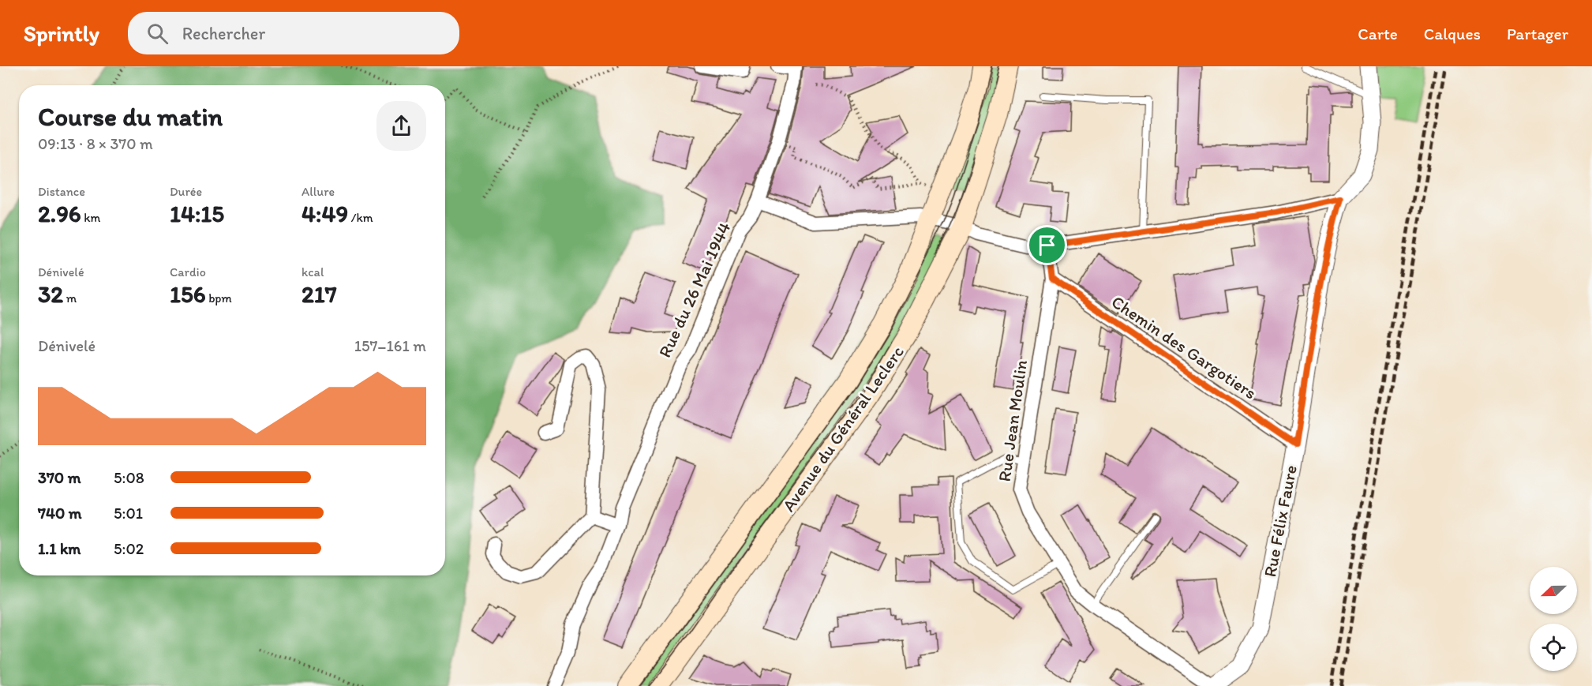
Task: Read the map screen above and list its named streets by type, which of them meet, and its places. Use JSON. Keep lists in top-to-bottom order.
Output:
{
  "streets": {
    "main road": ["Avenue du Général Leclerc"],
    "street": [
      "Rue du 26 Mai 1944",
      "Chemin des Gargotiers",
      "Rue Jean Moulin",
      "Rue Félix Faure"
    ]
  },
  "crossings": [
    ["Chemin des Gargotiers", "Rue Jean Moulin"],
    ["Chemin des Gargotiers", "Rue Félix Faure"],
    ["Rue Jean Moulin", "Rue Félix Faure"]
  ],
  "north": "left",
  "page": {
    "header": "Sprintly",
    "search": "Rechercher",
    "nav": ["Carte", "Calques", "Partager"],
    "heading": ["Course du matin", "09:13 · 8 × 370 m"],
    "stats": [
      ["Distance", "2.96 km"],
      ["Durée", "14:15"],
      ["Allure", "4:49 /km"],
      ["Dénivelé", "32 m"],
      ["Cardio", "156 bpm"],
      ["kcal", "217"]
    ],
    "chart": ["Dénivelé", "157–161 m"],
    "list": [
      {
        "name": "370 m",
        "note": "5:08"
      },
      {
        "name": "740 m",
        "note": "5:01"
      },
      {
        "name": "1.1 km",
        "note": "5:02"
      }
    ]
  }
}
